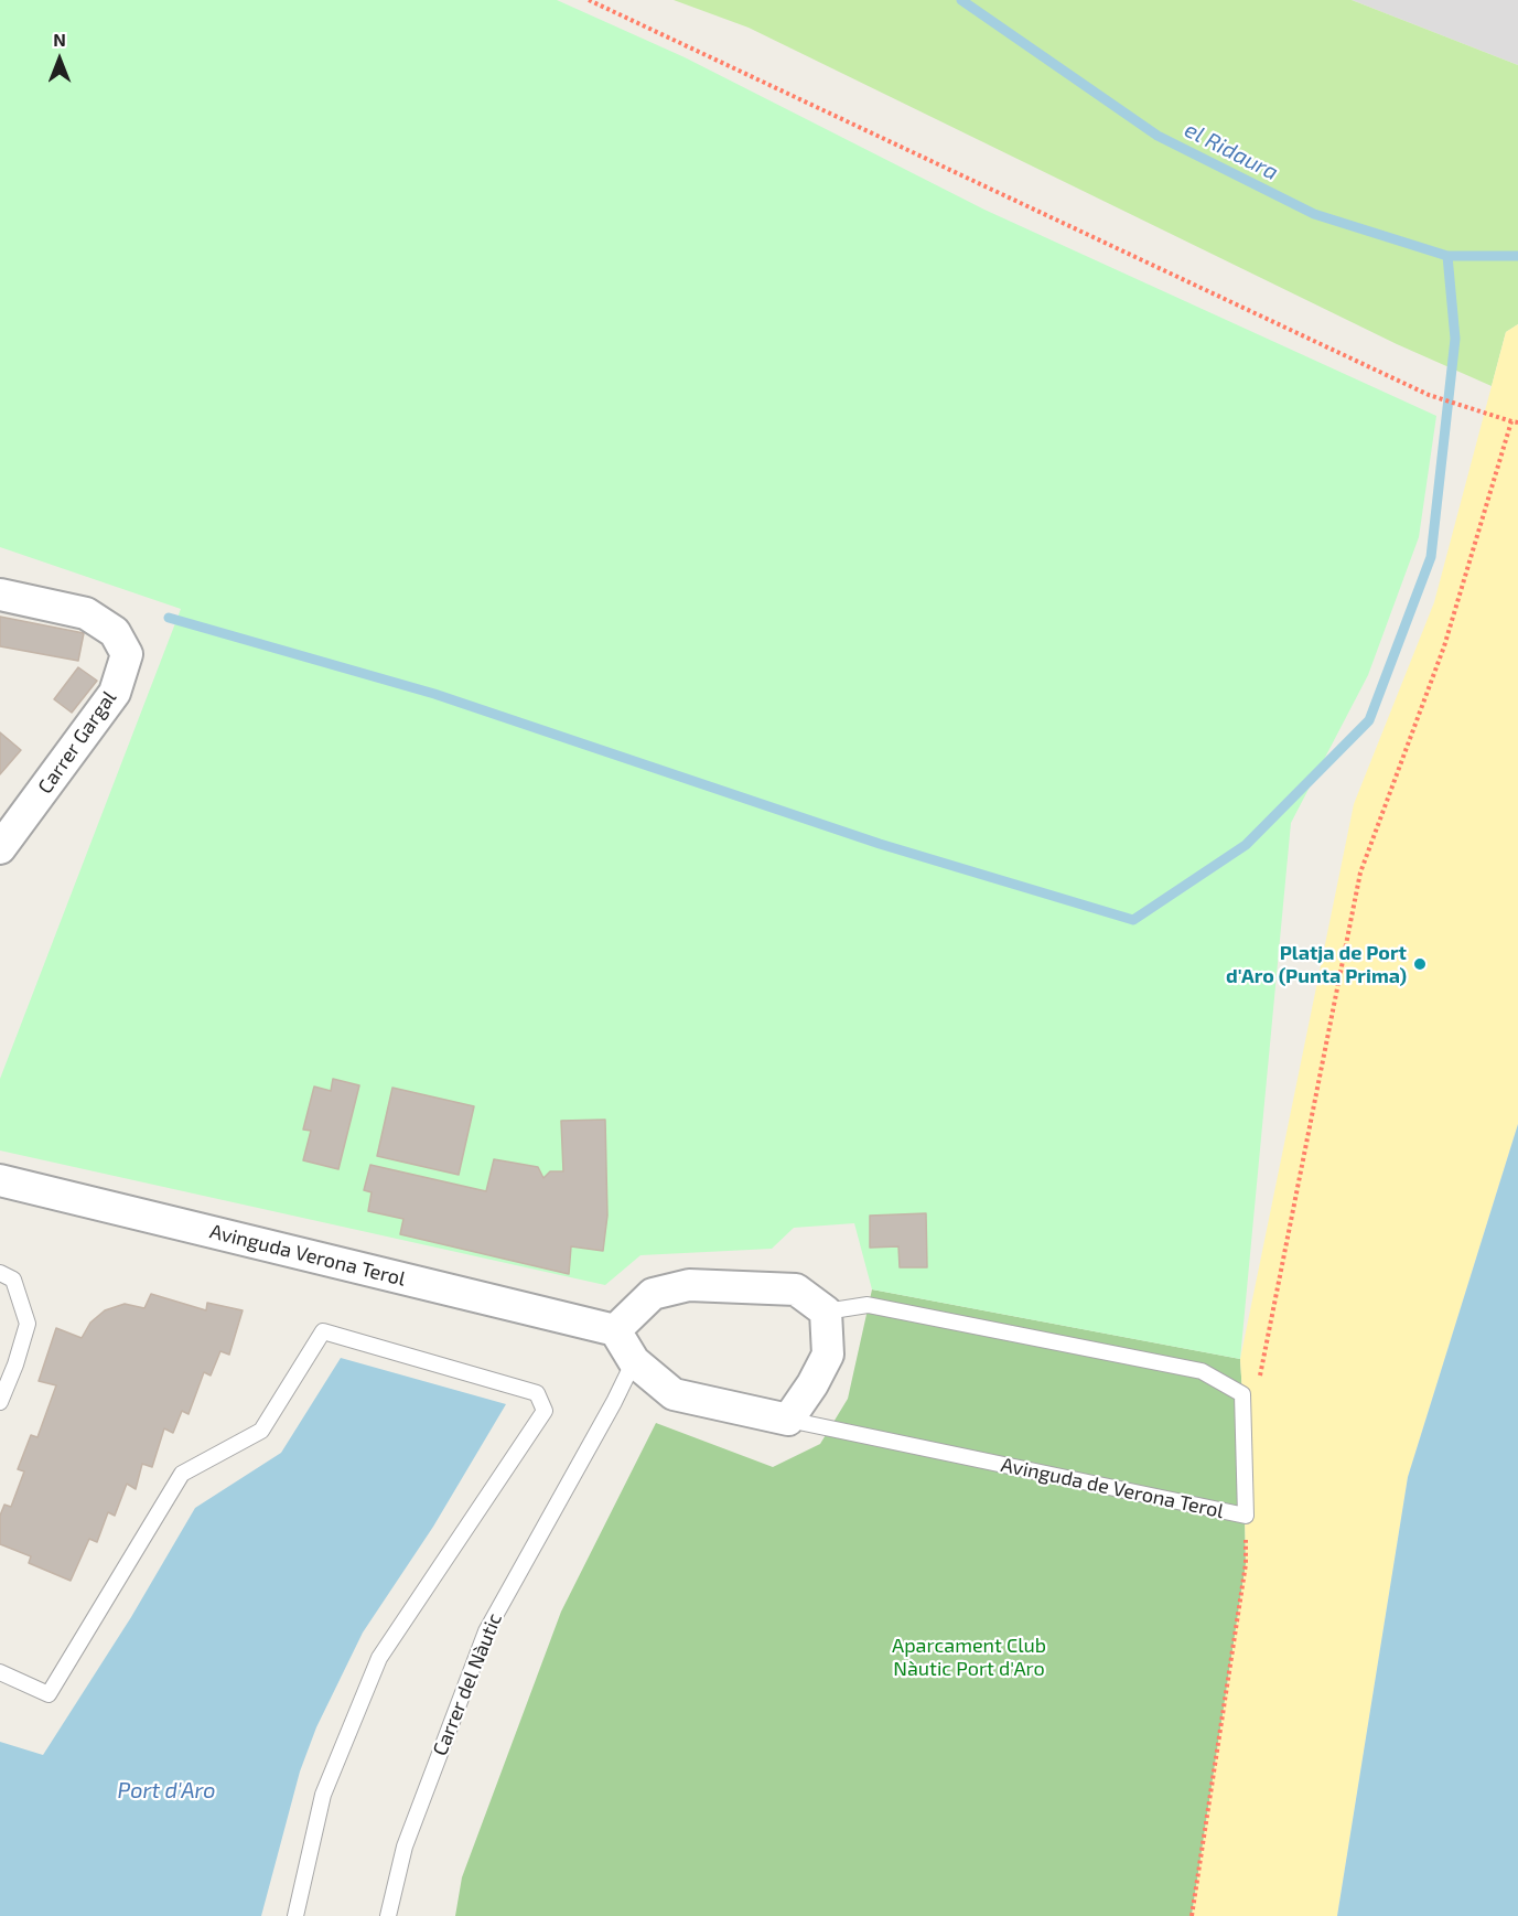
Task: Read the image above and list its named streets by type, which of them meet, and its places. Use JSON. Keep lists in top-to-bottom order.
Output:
{
  "streets": {
    "street": ["Carrer Gargal", "Avinguda Verona Terol"],
    "lane": ["Avinguda de Verona Terol", "Carrer del Nàutic"]
  },
  "water": ["el Ridaura", "Port d'Aro"],
  "parks": ["Aparcament Club Nàutic Port d'Aro"],
  "places": ["Platja de Port d'Aro (Punta Prima)"],
  "north": "top"
}
